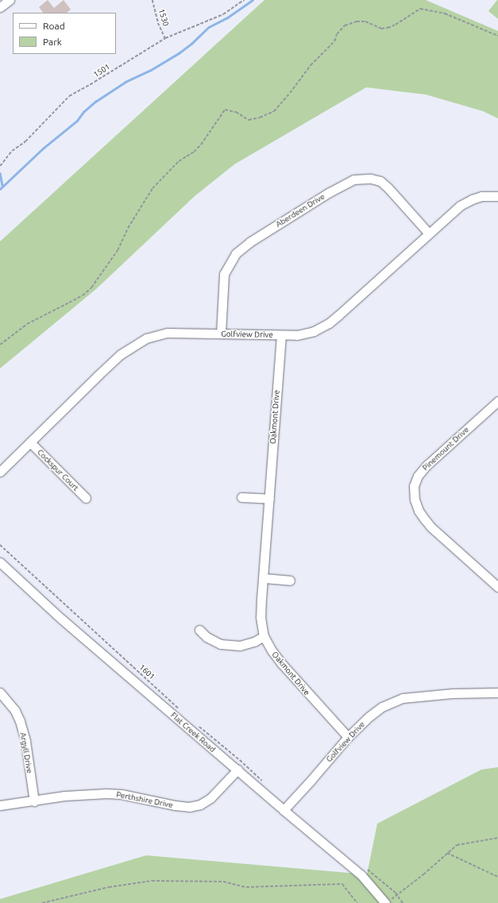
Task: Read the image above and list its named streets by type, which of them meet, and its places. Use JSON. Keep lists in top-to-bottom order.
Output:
{
  "streets": {
    "street": [
      "Aberdeen Drive",
      "Golfview Drive",
      "Oakmont Drive",
      "Pinemount Drive",
      "Cockspur Court",
      "Flat Creek Road",
      "Argyll Drive",
      "Perthshire Drive"
    ],
    "path": ["1530", "1501", "1601"]
  },
  "crossings": [
    ["1530", "1501"],
    ["Aberdeen Drive", "Golfview Drive"],
    ["Golfview Drive", "Oakmont Drive"],
    ["Golfview Drive", "Cockspur Court"],
    ["Golfview Drive", "Flat Creek Road"],
    ["Flat Creek Road", "Perthshire Drive"],
    ["Argyll Drive", "Perthshire Drive"]
  ],
  "legend": ["Road", "Park"]
}
